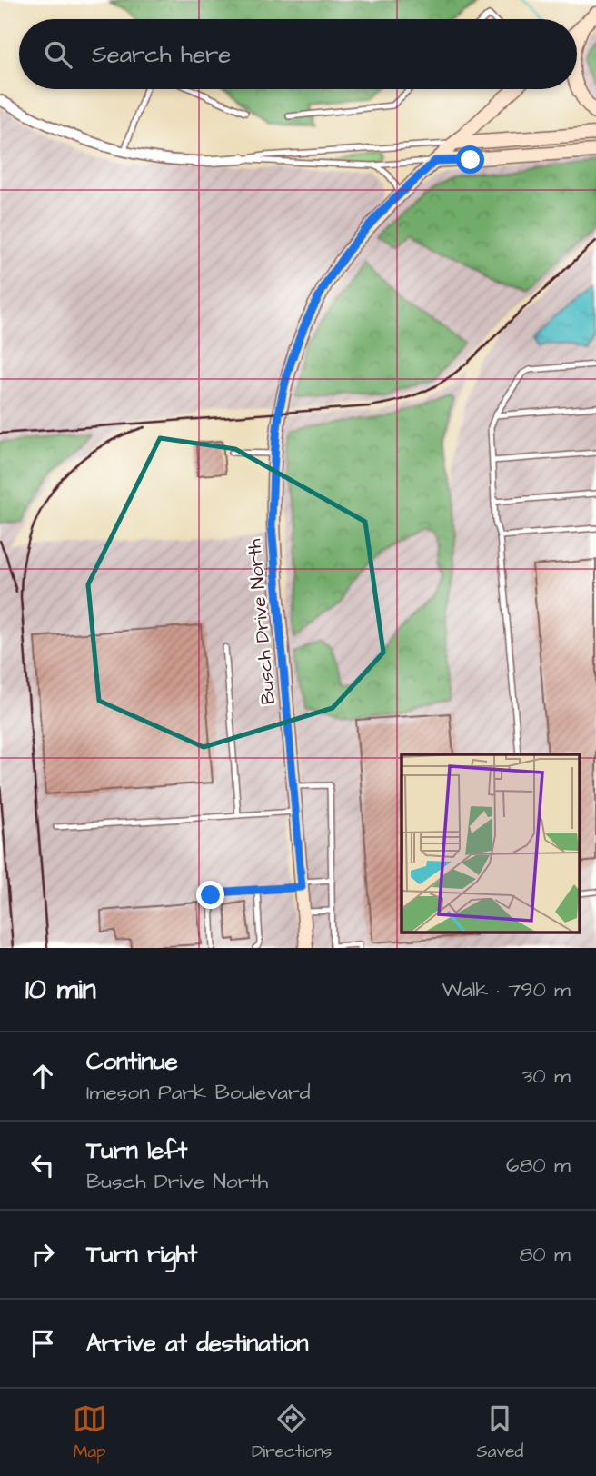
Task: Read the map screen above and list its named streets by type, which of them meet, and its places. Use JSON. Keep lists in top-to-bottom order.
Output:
{
  "streets": {
    "street": ["Busch Drive North"]
  },
  "page": {
    "search": "Search here",
    "heading": ["10 min", "Walk · 790 m"],
    "list": [
      ["Continue", "Imeson Park Boulevard", "30 m"],
      ["Turn left", "Busch Drive North", "680 m"],
      ["Turn right", "80 m"],
      "Arrive at destination"
    ],
    "nav": ["Map", "Directions", "Saved"]
  }
}
